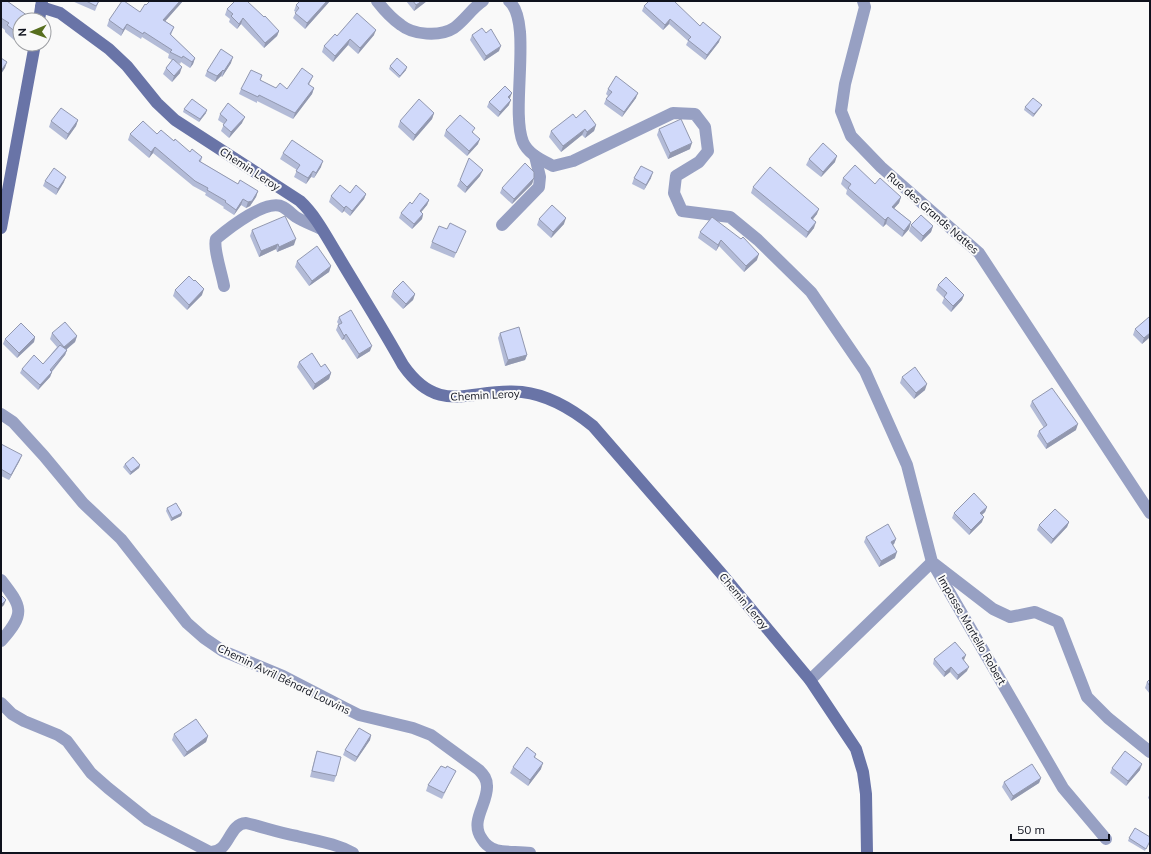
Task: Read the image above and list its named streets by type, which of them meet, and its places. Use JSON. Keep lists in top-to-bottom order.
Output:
{
  "streets": {
    "street": [
      "Chemin Leroy",
      "Rue des Grands Nattes",
      "Impasse Martello Robert",
      "Chemin Avril Bénard Louvins"
    ]
  },
  "crossings": [
    ["Chemin Leroy", "Impasse Martello Robert"]
  ],
  "scale_bar": "50 m",
  "north": "left"
}
